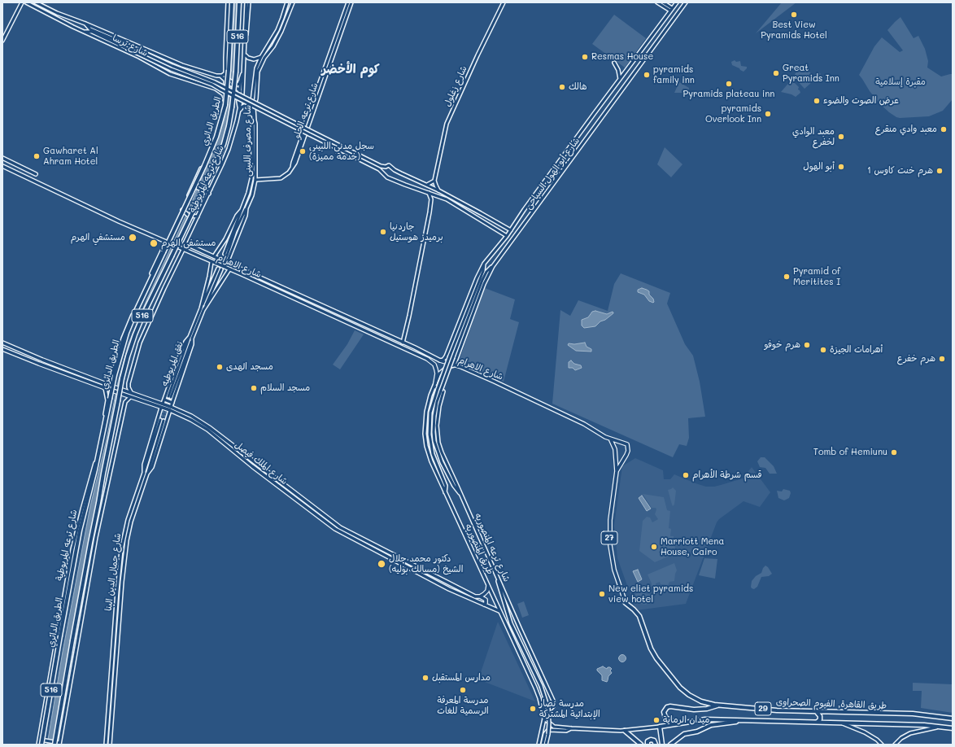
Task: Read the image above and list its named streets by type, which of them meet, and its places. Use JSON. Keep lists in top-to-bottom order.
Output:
{
  "streets": {
    "highway": [
      "516",
      "الطريق الدائري",
      "طريق القاهرة, الفيوم الصحراوى",
      "29"
    ],
    "main road": [
      "شارع ترسا",
      "شارع زغلول",
      "شارع ترعه الحلو",
      "شارع مصرف اللبينى",
      "شارع أبو الهول السياحى",
      "شارع ترعه المريوطية",
      "شارع الاهرام",
      "نفق المريوطيه",
      "شارع الملك فيصل",
      "27",
      "شارع ترعه المنصوريه",
      "طريق المنصوريه",
      "شارع جمال الدين البنا"
    ]
  },
  "crossings": [
    ["شارع ترسا", "شارع ترعه المريوطية"],
    ["شارع ترعه الحلو", "شارع مصرف اللبينى"],
    ["شارع مصرف اللبينى", "شارع الاهرام"],
    ["شارع أبو الهول السياحى", "شارع الاهرام"],
    ["شارع أبو الهول السياحى", "طريق المنصوريه"],
    ["شارع ترعه المريوطية", "شارع الاهرام"],
    ["شارع ترعه المريوطية", "شارع الملك فيصل"],
    ["شارع الاهرام", "27"],
    ["شارع الاهرام", "طريق المنصوريه"],
    ["شارع الملك فيصل", "طريق المنصوريه"],
    ["شارع الملك فيصل", "شارع جمال الدين البنا"],
    ["27", "طريق القاهرة, الفيوم الصحراوى"],
    ["شارع ترعه المنصوريه", "طريق المنصوريه"]
  ],
  "districts": ["كوم الأخضر"],
  "parks": ["مقبرة إسلامية"],
  "places": [
    "Best View Pyramids Hotel",
    "Resmas House",
    "Great Pyramids Inn",
    "pyramids family inn",
    "Pyramids plateau inn",
    "هالك",
    "عرض الصوت والضوء",
    "pyramids Overlook Inn",
    "معبد وادي منقرع",
    "معبد الوادي لخفرع",
    "سجل مدني اللبيني (خدمة مميزة)",
    "Gawharet Al Ahram Hotel",
    "أبو الهول",
    "هرم خنت كاوس 1",
    "جاردنيا برميدز هوستيل",
    "مستشفي الهرم",
    "مستشفى الهرم",
    "Pyramid of Meritites I",
    "هرم خوفو",
    "أهرامات الجيزة",
    "هرم خفرع",
    "مسجد الهدى",
    "مسجد السلام",
    "Tomb of Hemiunu",
    "قسم شرطة الأهرام",
    "Marriott Mena House, Cairo",
    "دكتور محمد جلال الشيخ (مسالك بوليه)",
    "New eliet pyramids view hotel",
    "مدارس المستقبل",
    "مدرسة المعرفة الرسمية للغات",
    "مدرسة نصار الإبتدائية المشتركة",
    "ميدان الرماية"
  ]
}
